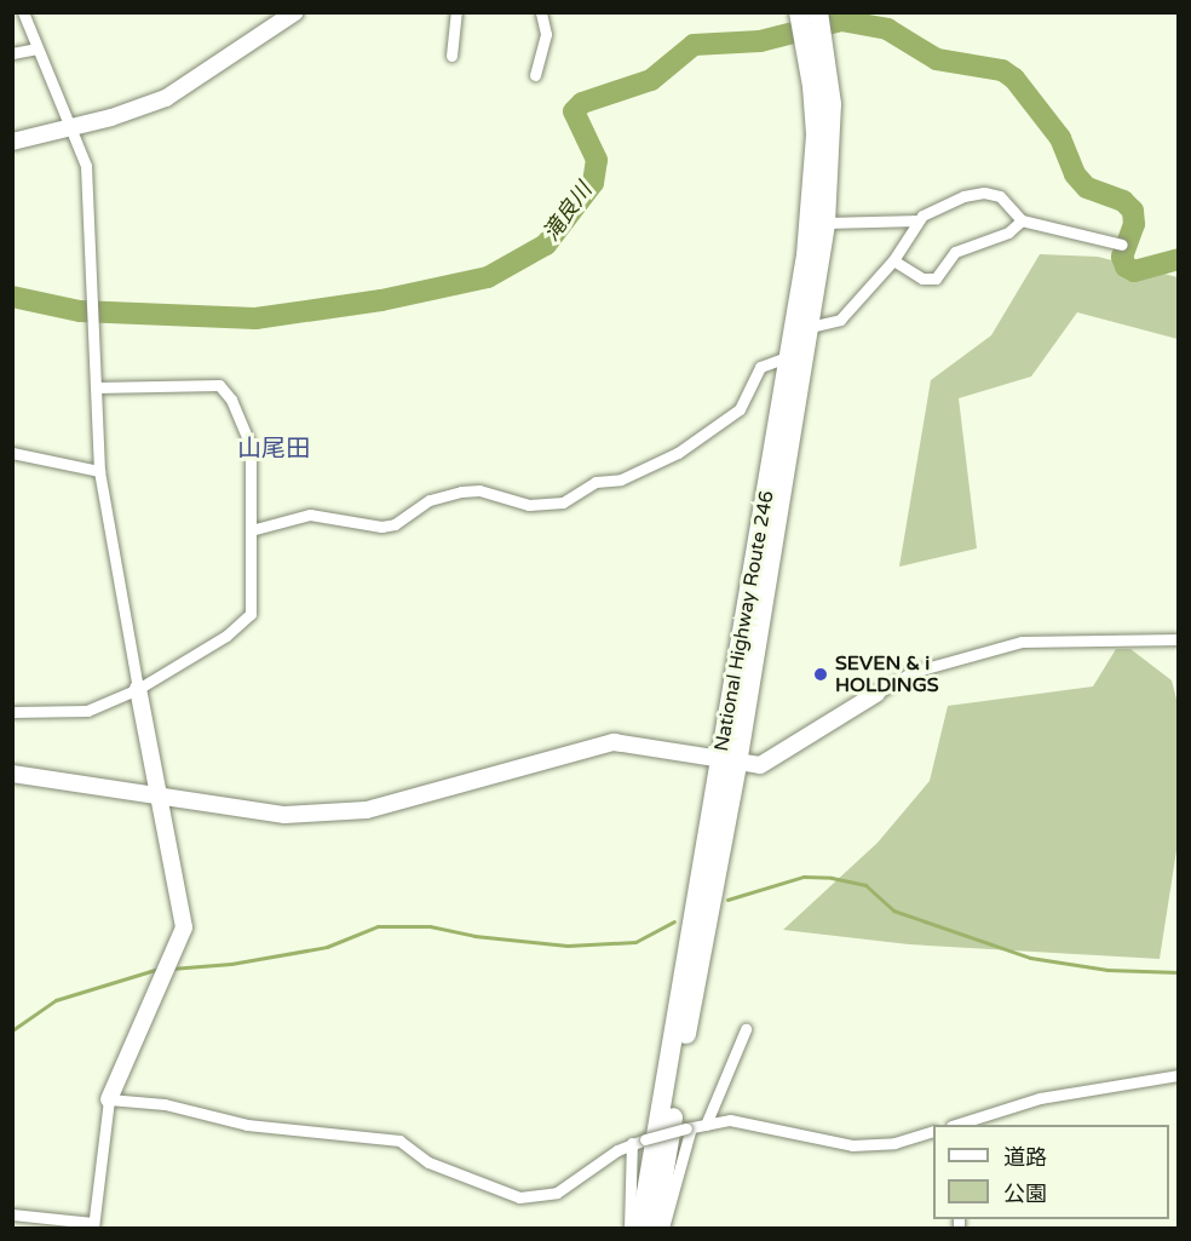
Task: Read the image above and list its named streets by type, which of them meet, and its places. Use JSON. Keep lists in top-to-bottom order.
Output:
{
  "streets": {
    "highway": ["National Highway Route 246"]
  },
  "districts": ["山尾田"],
  "water": ["滝良川"],
  "places": ["SEVEN & i HOLDINGS"],
  "legend": ["道路", "公園"]
}
